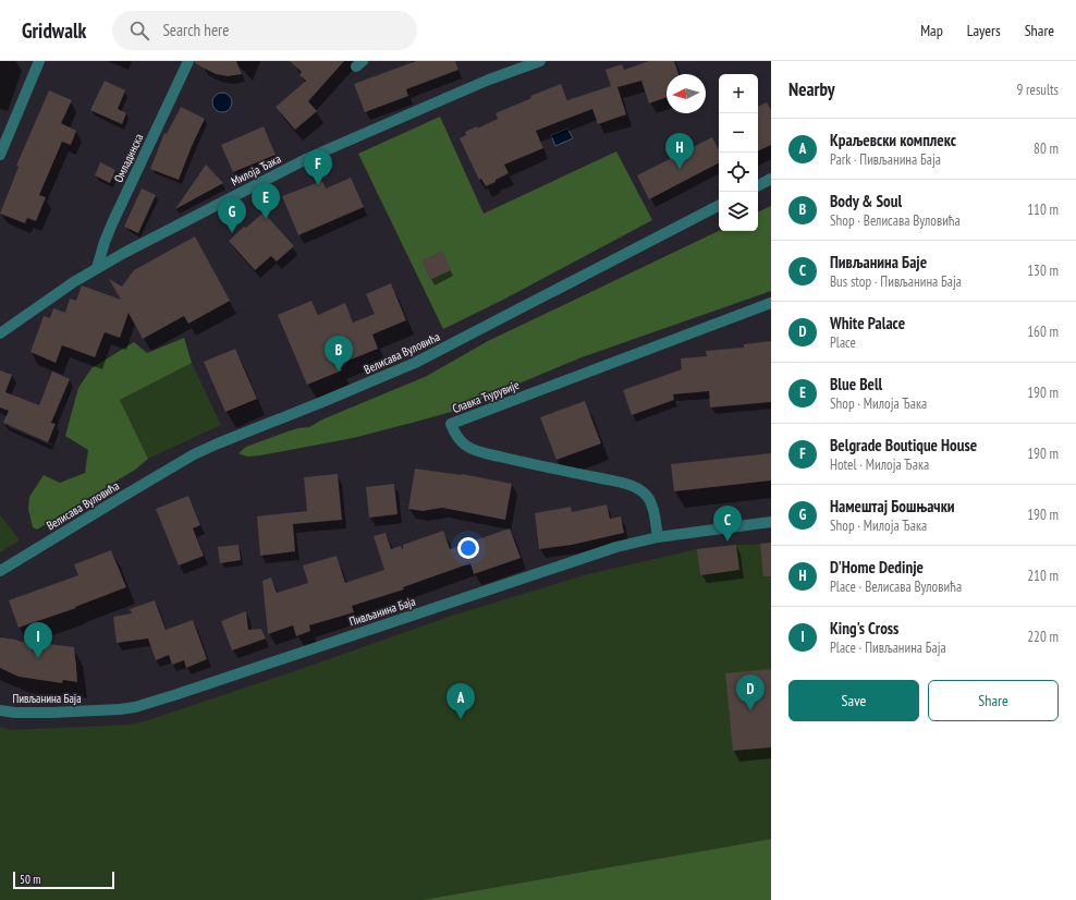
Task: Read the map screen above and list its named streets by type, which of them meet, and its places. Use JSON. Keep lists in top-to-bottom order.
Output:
{
  "streets": {
    "street": [
      "Омладинска",
      "Милоја Ђака",
      "Велисава Вуловића",
      "Славка Ћурувије",
      "Пивљанина Баја"
    ]
  },
  "crossings": [
    ["Омладинска", "Милоја Ђака"],
    ["Славка Ћурувије", "Пивљанина Баја"]
  ],
  "scale_bar": "50 m",
  "north": "left",
  "page": {
    "header": "Gridwalk",
    "search": "Search here",
    "nav": ["Map", "Layers", "Share"],
    "heading": ["Nearby", "9 results"],
    "map_buttons": ["+", "−"],
    "list": [
      {
        "mark": "A",
        "name": "Краљевски комплекс",
        "note": "Park · Пивљанина Баја",
        "value": "80 m"
      },
      {
        "mark": "B",
        "name": "Body & Soul",
        "note": "Shop · Велисава Вуловића",
        "value": "110 m"
      },
      {
        "mark": "C",
        "name": "Пивљанина Баје",
        "note": "Bus stop · Пивљанина Баја",
        "value": "130 m"
      },
      {
        "mark": "D",
        "name": "White Palace",
        "note": "Place",
        "value": "160 m"
      },
      {
        "mark": "E",
        "name": "Blue Bell",
        "note": "Shop · Милоја Ђака",
        "value": "190 m"
      },
      {
        "mark": "F",
        "name": "Belgrade Boutique House",
        "note": "Hotel · Милоја Ђака",
        "value": "190 m"
      },
      {
        "mark": "G",
        "name": "Намештај Бошњачки",
        "note": "Shop · Милоја Ђака",
        "value": "190 m"
      },
      {
        "mark": "H",
        "name": "D'Home Dedinje",
        "note": "Place · Велисава Вуловића",
        "value": "210 m"
      },
      {
        "mark": "I",
        "name": "King's Cross",
        "note": "Place · Пивљанина Баја",
        "value": "220 m"
      }
    ],
    "pins": [
      "H",
      "F",
      "E",
      "G",
      "B",
      "C",
      "I",
      "D",
      "A"
    ],
    "buttons": ["Save", "Share"],
    "scale": "50 m"
  }
}
